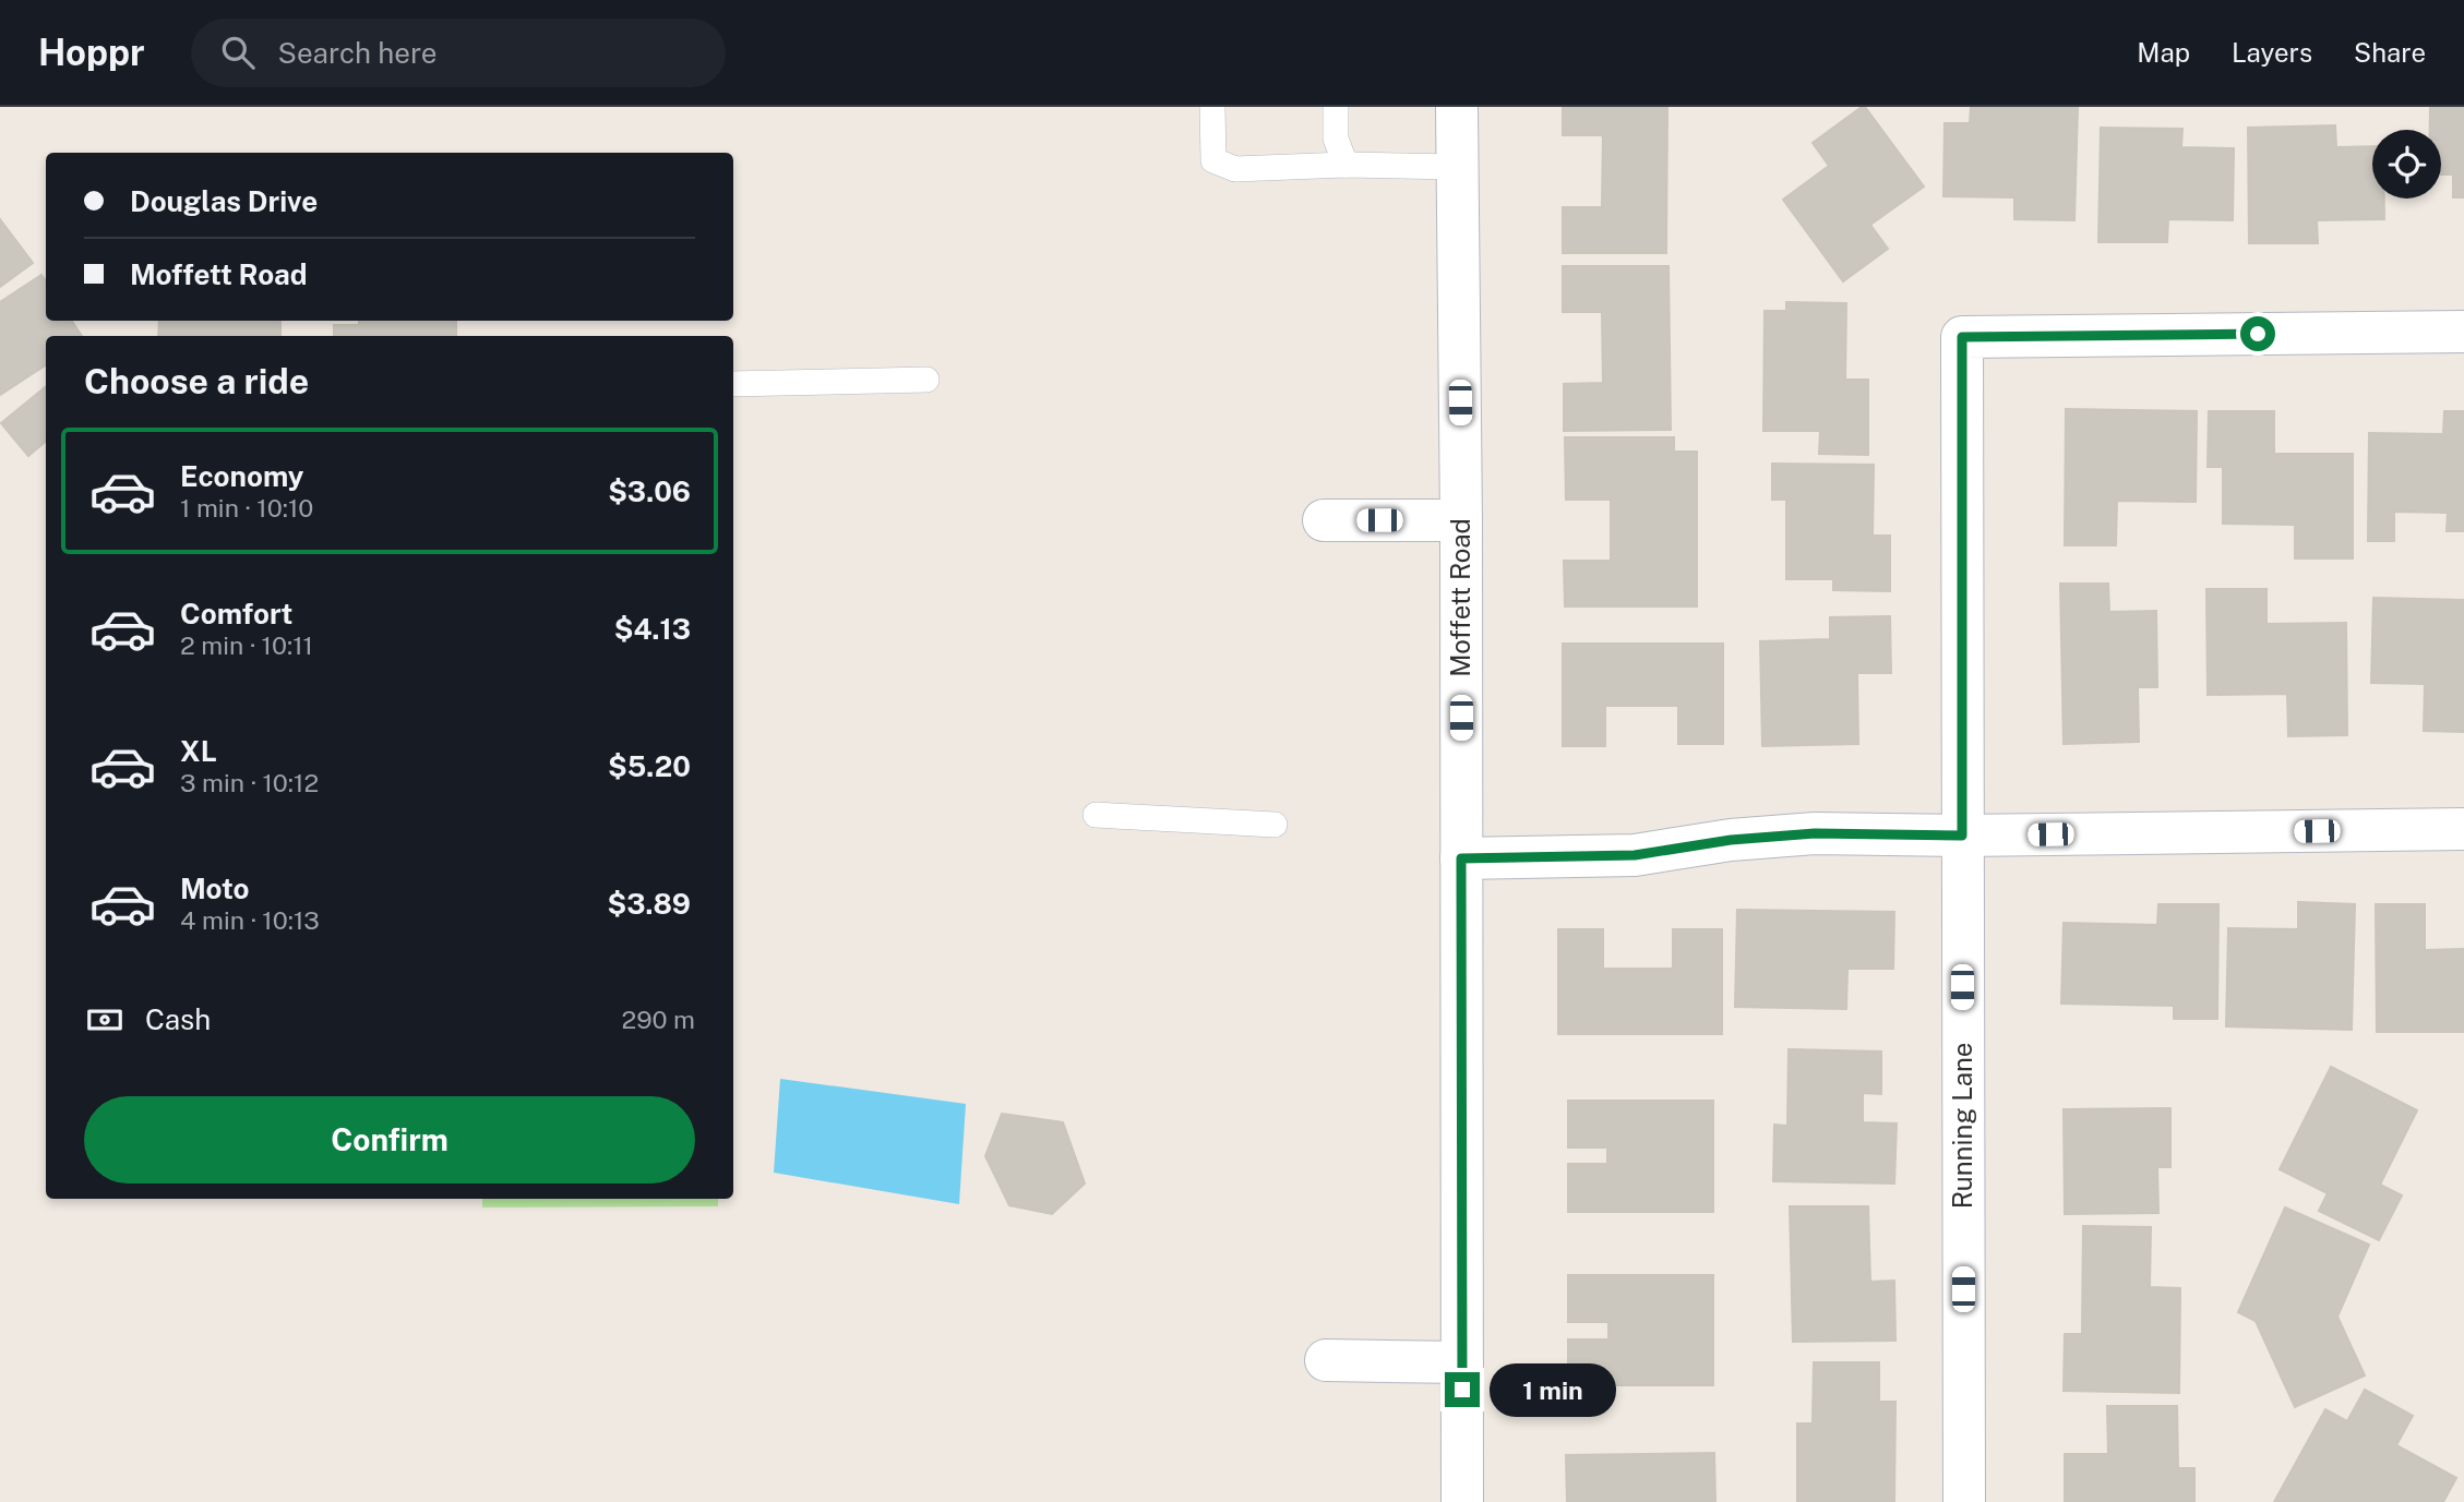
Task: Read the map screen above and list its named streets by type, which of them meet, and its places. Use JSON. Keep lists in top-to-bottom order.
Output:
{
  "streets": {
    "street": ["Moffett Road", "Running Lane"]
  },
  "page": {
    "header": "Hoppr",
    "search": "Search here",
    "nav": ["Map", "Layers", "Share"],
    "banner": ["Douglas Drive", "Moffett Road"],
    "heading": "Choose a ride",
    "list": [
      {
        "name": "Economy",
        "note": "1 min · 10:10",
        "value": "$3.06"
      },
      {
        "name": "Comfort",
        "note": "2 min · 10:11",
        "value": "$4.13"
      },
      {
        "name": "XL",
        "note": "3 min · 10:12",
        "value": "$5.20"
      },
      {
        "name": "Moto",
        "note": "4 min · 10:13",
        "value": "$3.89"
      }
    ],
    "pay": ["Cash", "290 m"],
    "buttons": "Confirm",
    "bubble": "1 min"
  }
}
